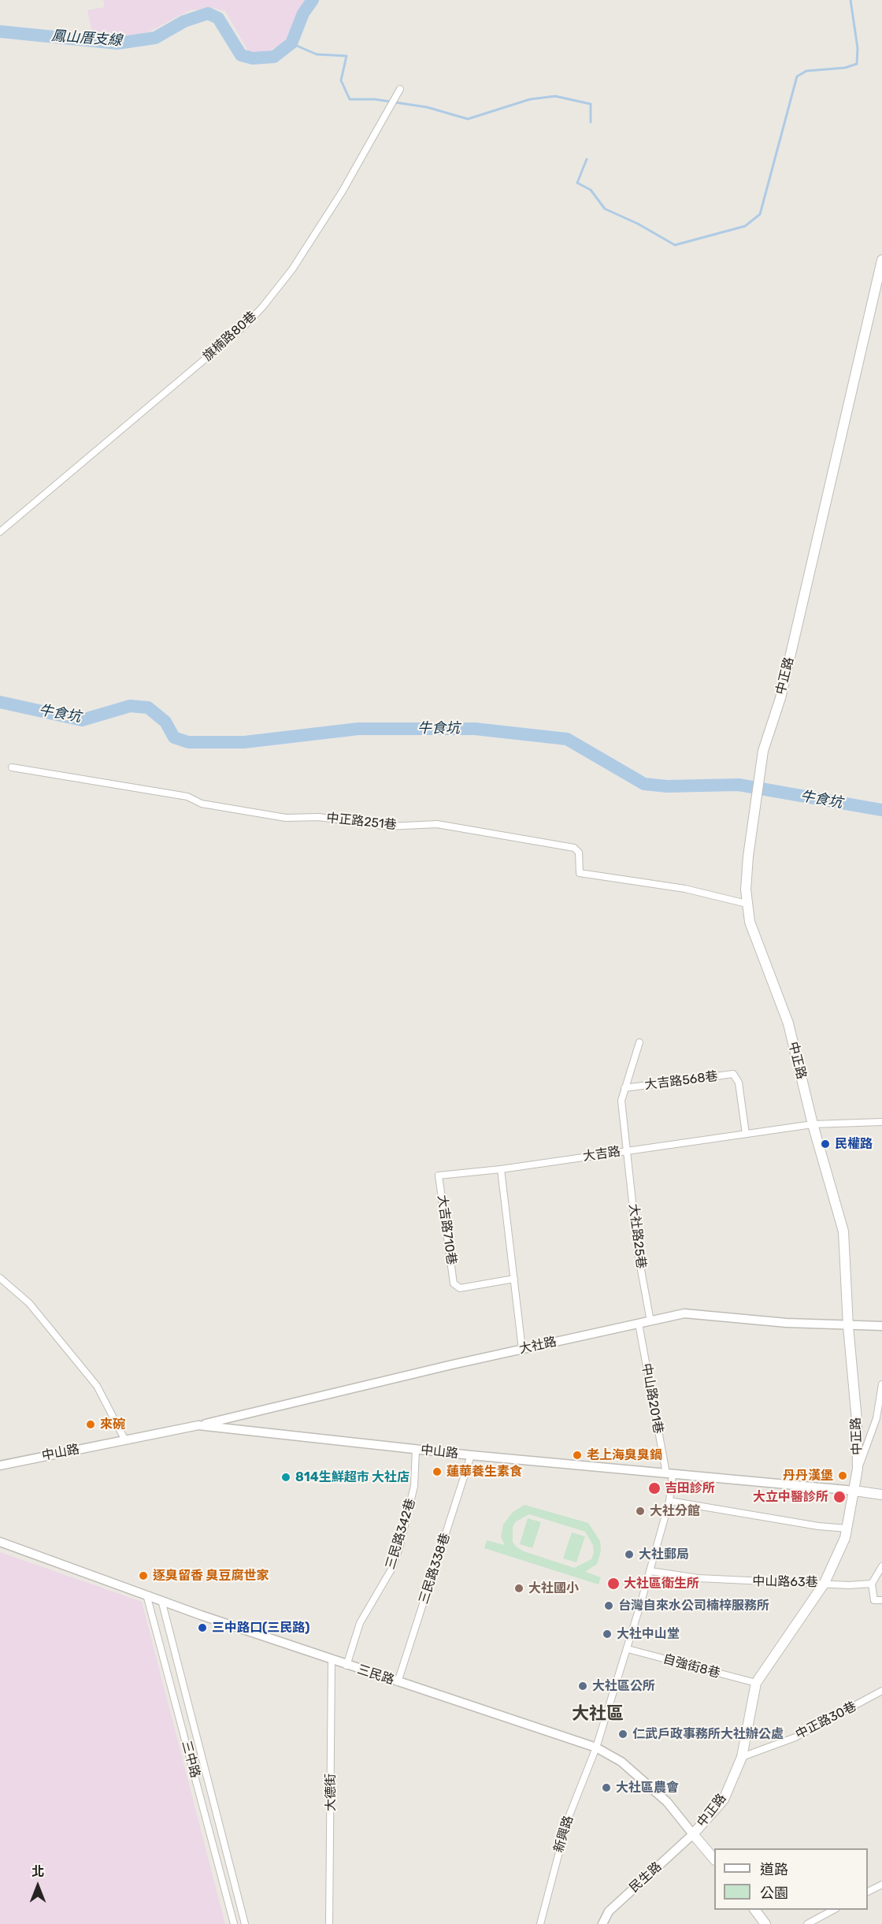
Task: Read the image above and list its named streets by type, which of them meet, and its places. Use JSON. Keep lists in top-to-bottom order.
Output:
{
  "streets": {
    "main road": ["中正路", "中山路", "三民路"],
    "street": [
      "旗楠路80巷",
      "中正路251巷",
      "大吉路568巷",
      "大吉路",
      "大吉路710巷",
      "大社路25巷",
      "大社路",
      "中山路201巷",
      "三民路342巷",
      "三民路338巷",
      "中山路63巷",
      "自強街8巷",
      "中正路30巷",
      "三中路",
      "大德街",
      "新興路",
      "民生路"
    ]
  },
  "crossings": [
    ["中正路", "中正路251巷"],
    ["中正路", "大吉路"],
    ["中正路", "大社路"],
    ["中正路", "中山路"],
    ["中正路", "中山路63巷"],
    ["中正路", "自強街8巷"],
    ["中正路", "三民路"],
    ["中正路", "中正路30巷"],
    ["中正路", "民生路"],
    ["大吉路568巷", "大吉路"],
    ["大吉路568巷", "大社路25巷"],
    ["大吉路", "大吉路710巷"],
    ["大吉路", "大社路25巷"],
    ["大社路25巷", "大社路"],
    ["大社路", "中山路201巷"],
    ["大社路", "中山路"],
    ["中山路201巷", "中山路"],
    ["中山路201巷", "中山路63巷"],
    ["中山路201巷", "自強街8巷"],
    ["中山路201巷", "新興路"],
    ["中山路", "三民路342巷"],
    ["中山路", "三民路338巷"],
    ["三民路342巷", "三民路"],
    ["三民路338巷", "三民路"],
    ["自強街8巷", "新興路"],
    ["三民路", "三中路"],
    ["三民路", "大德街"],
    ["三民路", "新興路"],
    ["三民路", "民生路"]
  ],
  "districts": ["大社區"],
  "water": ["鳳山厝支線", "牛食坑"],
  "places": [
    "民權路",
    "來碗",
    "老上海臭臭鍋",
    "蓮華養生素食",
    "丹丹漢堡",
    "814生鮮超市 大社店",
    "吉田診所",
    "大立中醫診所",
    "大社分館",
    "大社郵局",
    "逐臭留香 臭豆腐世家",
    "大社區衛生所",
    "大社國小",
    "台灣自來水公司楠梓服務所",
    "三中路口(三民路)",
    "大社中山堂",
    "大社區公所",
    "仁武戶政事務所大社辦公處",
    "大社區農會"
  ],
  "legend": ["道路", "公園"],
  "north": "top"
}
